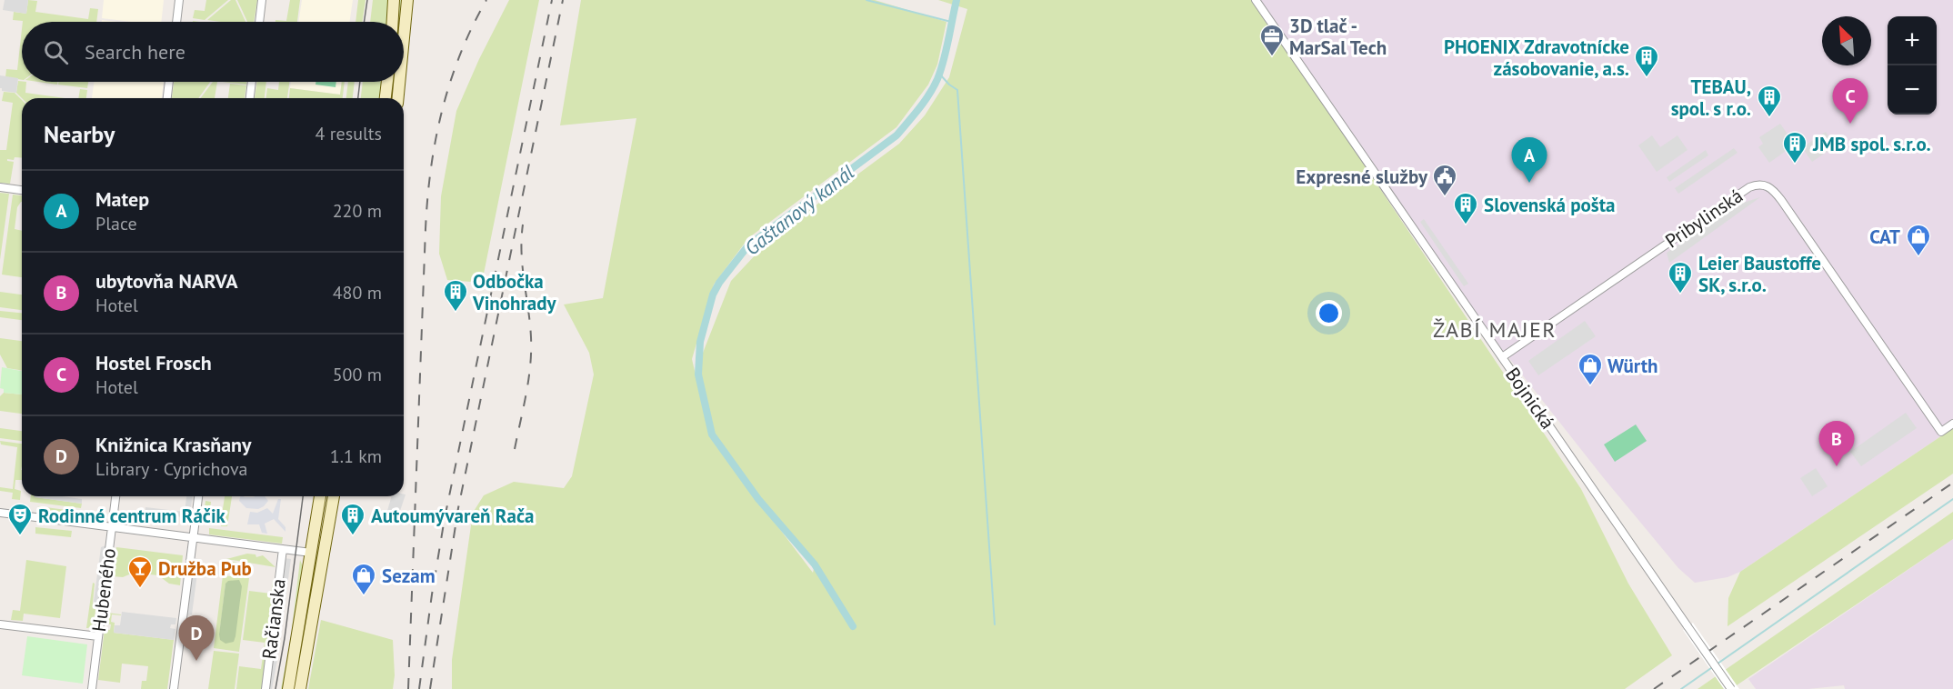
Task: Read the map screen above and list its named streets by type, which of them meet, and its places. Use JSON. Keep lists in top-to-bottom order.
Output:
{
  "streets": {
    "main road": ["Račianska"],
    "street": ["Pribylinská", "Bojnická", "Hubeného"]
  },
  "crossings": [
    ["Pribylinská", "Bojnická"]
  ],
  "districts": ["ŽABÍ MAJER"],
  "water": ["Gaštanový kanál"],
  "places": {
    "office": ["3D tlač - MarSal Tech"],
    "building": [
      "PHOENIX Zdravotnícke zásobovanie, a.s.",
      "TEBAU, spol. s r.o.",
      "JMB spol. s.r.o.",
      "Slovenská pošta",
      "Leier Baustoffe SK, s.r.o.",
      "Odbočka Vinohrady",
      "Autoumývareň Rača"
    ],
    "public building": ["Expresné služby"],
    "shop": ["CAT", "Würth", "Sezam"],
    "theatre": ["Rodinné centrum Ráčik"],
    "bar": ["Družba Pub"]
  },
  "north": "top left",
  "page": {
    "map_buttons": ["+", "−"],
    "search": "Search here",
    "pins": [
      "C",
      "A",
      "B",
      "D"
    ],
    "heading": ["Nearby", "4 results"],
    "list": [
      {
        "mark": "A",
        "name": "Matep",
        "note": "Place",
        "value": "220 m"
      },
      {
        "mark": "B",
        "name": "ubytovňa NARVA",
        "note": "Hotel",
        "value": "480 m"
      },
      {
        "mark": "C",
        "name": "Hostel Frosch",
        "note": "Hotel",
        "value": "500 m"
      },
      {
        "mark": "D",
        "name": "Knižnica Krasňany",
        "note": "Library · Cyprichova",
        "value": "1.1 km"
      }
    ]
  }
}
